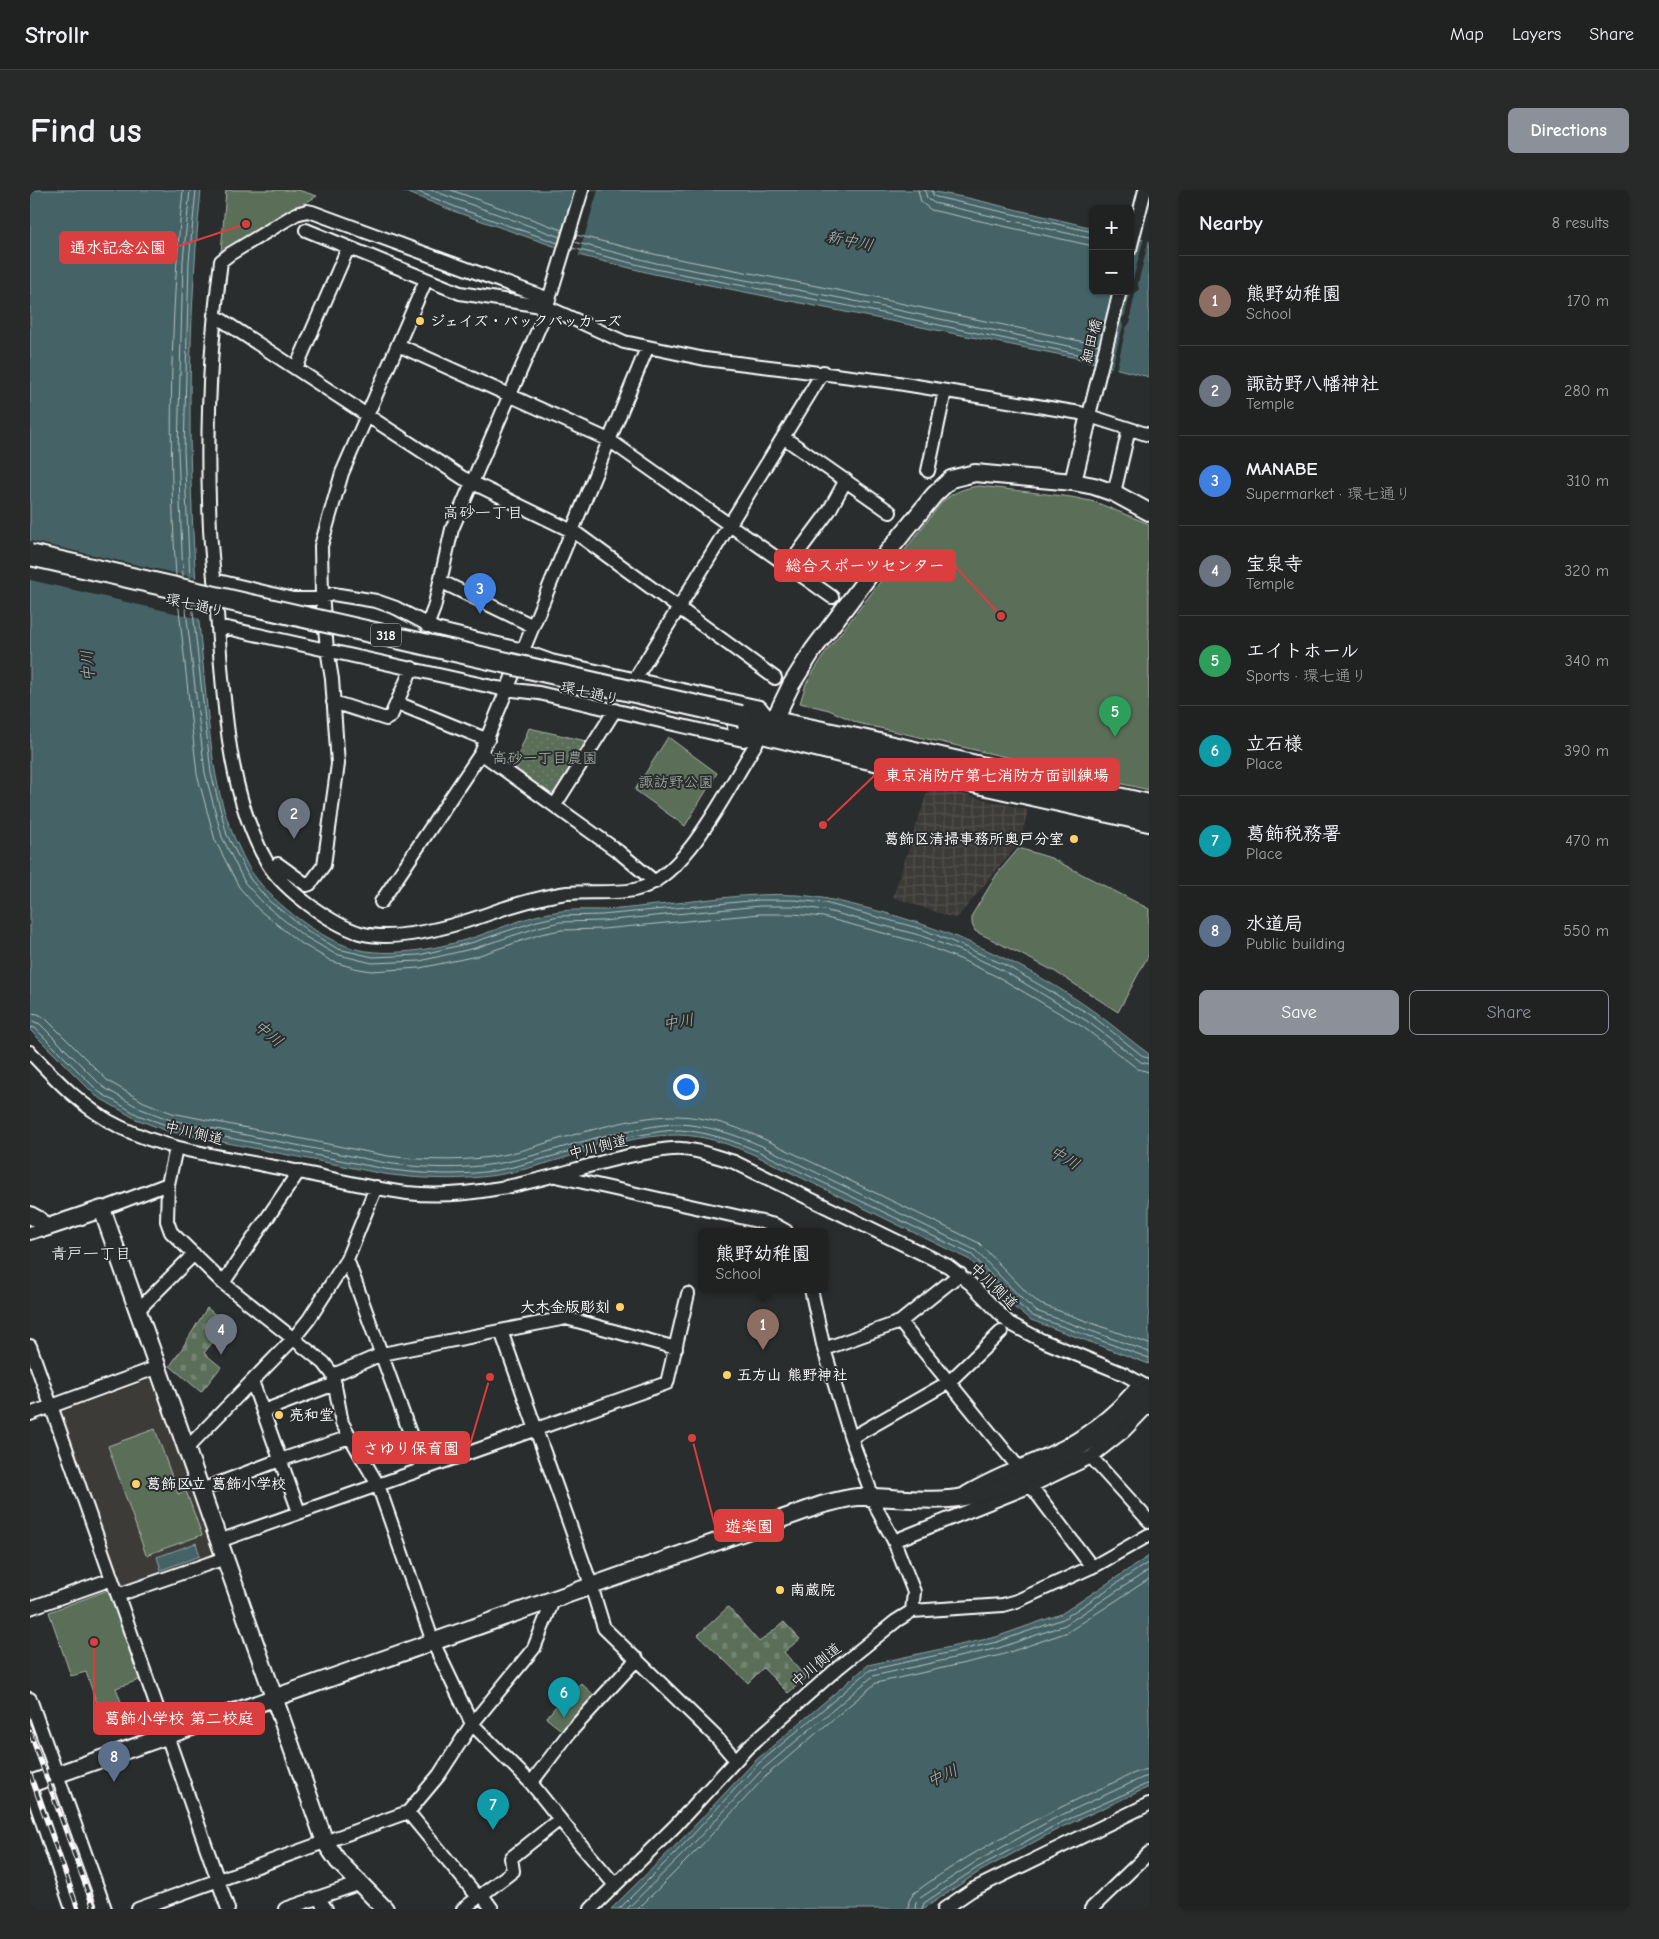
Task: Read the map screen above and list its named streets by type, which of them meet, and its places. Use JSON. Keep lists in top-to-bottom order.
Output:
{
  "streets": {
    "main road": ["環七通り", "318"],
    "street": ["細田橋", "中川側道"]
  },
  "districts": ["高砂一丁目", "青戸一丁目"],
  "water": ["新中川", "中川"],
  "parks": ["高砂一丁目農園", "諏訪野公園"],
  "places": [
    "通水記念公園",
    "ジェイズ・バックパッカーズ",
    "総合スポーツセンター",
    "東京消防庁第七消防方面訓練場",
    "葛飾区清掃事務所奥戸分室",
    "大木金版彫刻",
    "五方山 熊野神社",
    "さゆり保育園",
    "亮和堂",
    "遊楽園",
    "葛飾区立 葛飾小学校",
    "南蔵院",
    "葛飾小学校 第二校庭"
  ],
  "page": {
    "header": "Strollr",
    "nav": ["Map", "Layers", "Share"],
    "buttons": [
      "Directions",
      ["Save", "Share"]
    ],
    "title": "Find us",
    "heading": ["Nearby", "8 results"],
    "map_buttons": ["+", "−"],
    "list": [
      {
        "mark": "1",
        "name": "熊野幼稚園",
        "note": "School",
        "value": "170 m"
      },
      {
        "mark": "2",
        "name": "諏訪野八幡神社",
        "note": "Temple",
        "value": "280 m"
      },
      {
        "mark": "3",
        "name": "MANABE",
        "note": "Supermarket · 環七通り",
        "value": "310 m"
      },
      {
        "mark": "4",
        "name": "宝泉寺",
        "note": "Temple",
        "value": "320 m"
      },
      {
        "mark": "5",
        "name": "エイトホール",
        "note": "Sports · 環七通り",
        "value": "340 m"
      },
      {
        "mark": "6",
        "name": "立石様",
        "note": "Place",
        "value": "390 m"
      },
      {
        "mark": "7",
        "name": "葛飾税務署",
        "note": "Place",
        "value": "470 m"
      },
      {
        "mark": "8",
        "name": "水道局",
        "note": "Public building",
        "value": "550 m"
      }
    ],
    "pins": [
      "3",
      "5",
      "2",
      "1",
      "4",
      "6",
      "8",
      "7"
    ],
    "popup": ["熊野幼稚園", "School"]
  }
}
